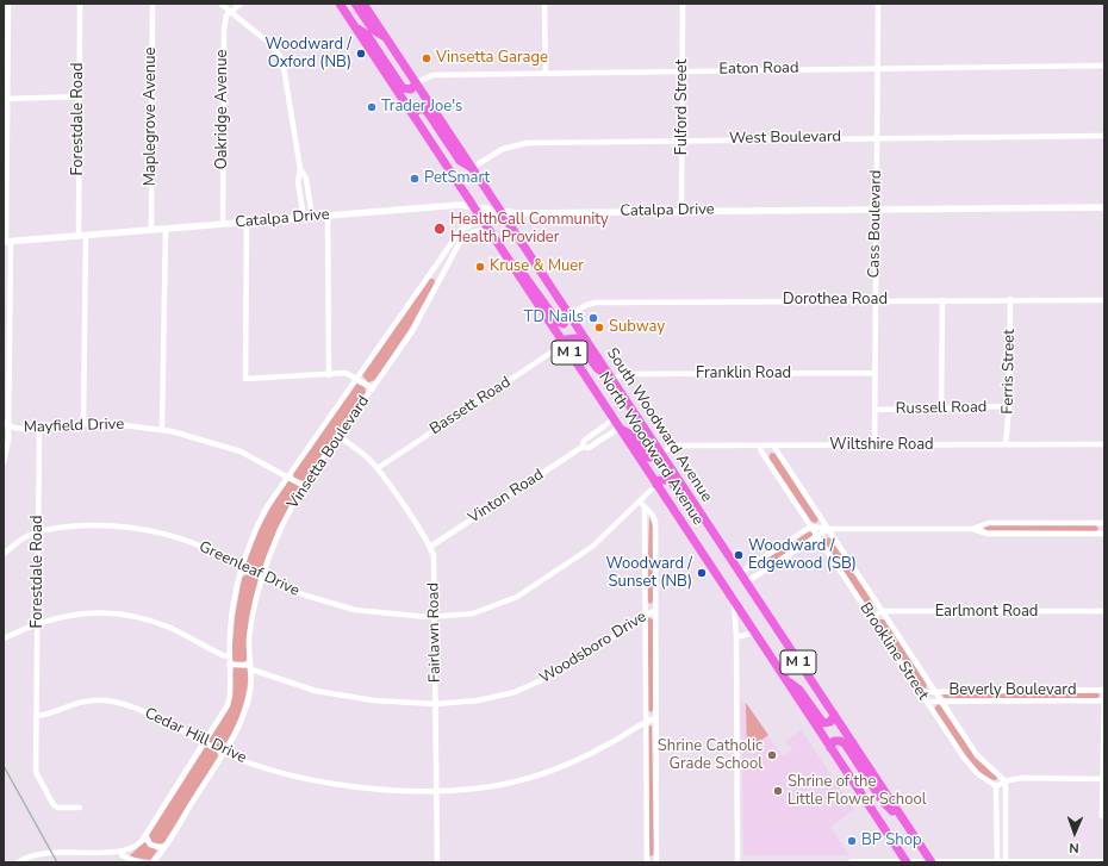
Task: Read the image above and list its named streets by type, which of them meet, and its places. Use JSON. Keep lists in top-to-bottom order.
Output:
{
  "streets": {
    "main road": ["M 1", "South Woodward Avenue", "North Woodward Avenue"],
    "street": [
      "Eaton Road",
      "Fulford Street",
      "Oakridge Avenue",
      "Maplegrove Avenue",
      "Forestdale Road",
      "West Boulevard",
      "Catalpa Drive",
      "Cass Boulevard",
      "Dorothea Road",
      "Ferris Street",
      "Franklin Road",
      "Bassett Road",
      "Russell Road",
      "Mayfield Drive",
      "Wiltshire Road",
      "Vinsetta Boulevard",
      "Vinton Road",
      "Greenleaf Drive",
      "Earlmont Road",
      "Fairlawn Road",
      "Woodsboro Drive",
      "Brookline Street",
      "Beverly Boulevard",
      "Cedar Hill Drive"
    ]
  },
  "crossings": [
    ["Eaton Road", "Fulford Street"],
    ["Eaton Road", "Cass Boulevard"],
    ["Eaton Road", "South Woodward Avenue"],
    ["Fulford Street", "West Boulevard"],
    ["Fulford Street", "Catalpa Drive"],
    ["Oakridge Avenue", "Catalpa Drive"],
    ["Maplegrove Avenue", "Catalpa Drive"],
    ["Forestdale Road", "Catalpa Drive"],
    ["Forestdale Road", "Mayfield Drive"],
    ["Forestdale Road", "Greenleaf Drive"],
    ["Forestdale Road", "Cedar Hill Drive"],
    ["West Boulevard", "Cass Boulevard"],
    ["West Boulevard", "South Woodward Avenue"],
    ["Catalpa Drive", "Cass Boulevard"],
    ["Catalpa Drive", "South Woodward Avenue"],
    ["Catalpa Drive", "North Woodward Avenue"],
    ["Cass Boulevard", "Dorothea Road"],
    ["Cass Boulevard", "Franklin Road"],
    ["Cass Boulevard", "Russell Road"],
    ["Cass Boulevard", "Wiltshire Road"],
    ["Dorothea Road", "Ferris Street"],
    ["Dorothea Road", "South Woodward Avenue"],
    ["Ferris Street", "Russell Road"],
    ["Ferris Street", "Wiltshire Road"],
    ["Franklin Road", "South Woodward Avenue"],
    ["Bassett Road", "North Woodward Avenue"],
    ["Bassett Road", "Fairlawn Road"],
    ["South Woodward Avenue", "Wiltshire Road"],
    ["Mayfield Drive", "Vinsetta Boulevard"],
    ["Wiltshire Road", "Brookline Street"],
    ["North Woodward Avenue", "Vinsetta Boulevard"],
    ["North Woodward Avenue", "Vinton Road"],
    ["North Woodward Avenue", "Greenleaf Drive"],
    ["Vinsetta Boulevard", "Greenleaf Drive"],
    ["Vinsetta Boulevard", "Fairlawn Road"],
    ["Vinsetta Boulevard", "Woodsboro Drive"],
    ["Vinsetta Boulevard", "Cedar Hill Drive"],
    ["Vinton Road", "Fairlawn Road"],
    ["Greenleaf Drive", "Fairlawn Road"],
    ["Earlmont Road", "Brookline Street"],
    ["Fairlawn Road", "Woodsboro Drive"],
    ["Fairlawn Road", "Cedar Hill Drive"],
    ["Brookline Street", "Beverly Boulevard"]
  ],
  "places": [
    "Woodward / Oxford (NB)",
    "Vinsetta Garage",
    "Trader Joe's",
    "PetSmart",
    "HealthCall Community Health Provider",
    "Kruse & Muer",
    "TD Nails",
    "Subway",
    "Woodward / Edgewood (SB)",
    "Woodward / Sunset (NB)",
    "Shrine Catholic Grade School",
    "Shrine of the Little Flower School",
    "BP Shop"
  ],
  "north": "bottom"
}
